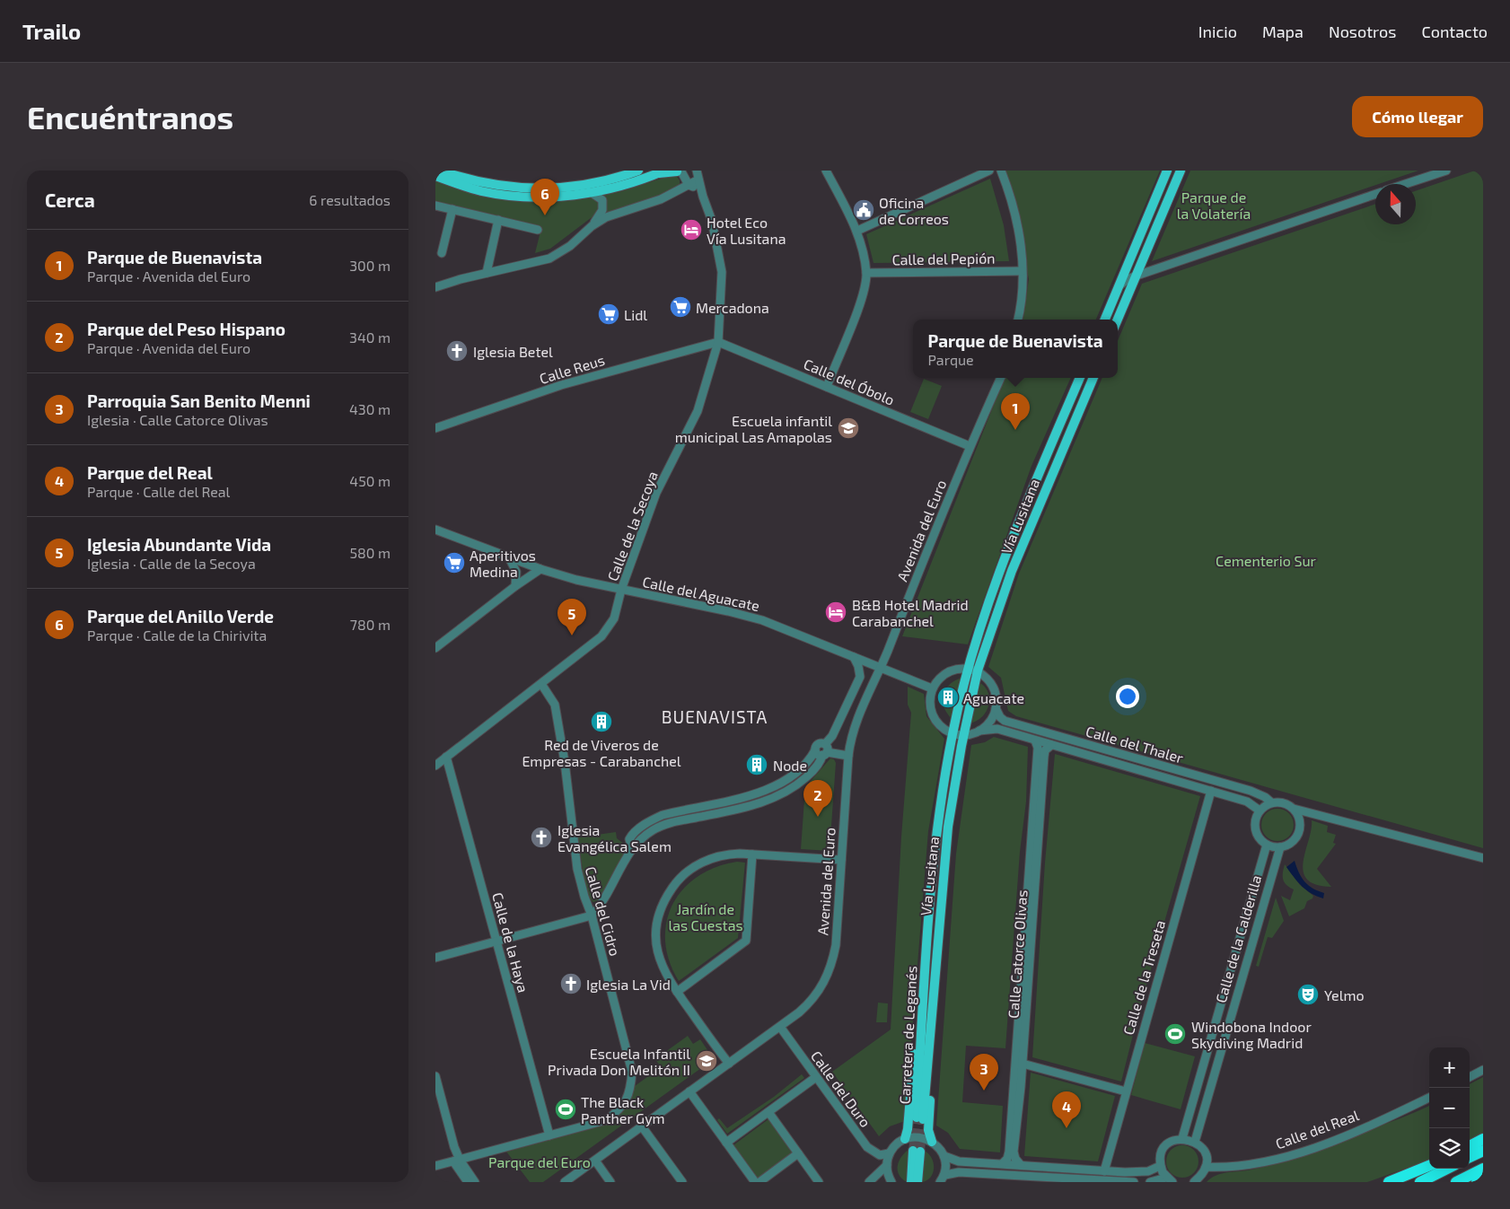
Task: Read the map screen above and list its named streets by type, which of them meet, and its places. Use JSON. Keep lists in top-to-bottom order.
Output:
{
  "streets": {
    "main road": ["Vía Lusitana", "Carretera de Leganés"],
    "street": [
      "Calle del Pepión",
      "Calle Reus",
      "Calle del Óbolo",
      "Calle de la Secoya",
      "Avenida del Euro",
      "Calle del Aguacate",
      "Calle del Thaler",
      "Calle del Cidro",
      "Calle de la Calderilla",
      "Calle de la Haya",
      "Calle Catorce Olivas",
      "Calle de la Treseta",
      "Calle del Duro",
      "Calle del Real"
    ]
  },
  "crossings": [
    ["Calle Reus", "Calle del Óbolo"],
    ["Calle Reus", "Calle de la Secoya"],
    ["Calle del Óbolo", "Calle de la Secoya"],
    ["Calle del Óbolo", "Avenida del Euro"],
    ["Vía Lusitana", "Calle del Thaler"],
    ["Vía Lusitana", "Carretera de Leganés"],
    ["Calle de la Secoya", "Calle del Aguacate"],
    ["Calle de la Secoya", "Calle del Cidro"],
    ["Calle de la Secoya", "Calle de la Haya"],
    ["Avenida del Euro", "Calle del Aguacate"],
    ["Avenida del Euro", "Calle del Duro"],
    ["Calle del Thaler", "Calle de la Calderilla"],
    ["Calle del Thaler", "Calle Catorce Olivas"],
    ["Calle del Thaler", "Calle de la Treseta"],
    ["Calle del Cidro", "Calle de la Haya"]
  ],
  "districts": ["BUENAVISTA"],
  "parks": [
    "Parque de la Volatería",
    "Cementerio Sur",
    "Jardín de las Cuestas",
    "Parque del Euro"
  ],
  "places": {
    "public building": ["Oficina de Correos"],
    "hotel": ["Hotel Eco Vía Lusitana", "B&B Hotel Madrid Carabanchel"],
    "supermarket": ["Mercadona", "Lidl", "Aperitivos Medina"],
    "church": ["Iglesia Betel", "Iglesia Evangélica Salem", "Iglesia La Vid"],
    "school or university": ["Escuela infantil municipal Las Amapolas", "Escuela Infantil Privada Don Melitón II"],
    "building": ["Aguacate", "Red de Viveros de Empresas - Carabanchel", "Node"],
    "theatre": ["Yelmo"],
    "sports": ["Windobona Indoor Skydiving Madrid", "The Black Panther Gym"]
  },
  "north": "top",
  "page": {
    "header": "Trailo",
    "nav": [
      "Inicio",
      "Mapa",
      "Nosotros",
      "Contacto"
    ],
    "buttons": "Cómo llegar",
    "title": "Encuéntranos",
    "heading": ["Cerca", "6 resultados"],
    "pins": [
      "6",
      "1",
      "5",
      "2",
      "3",
      "4"
    ],
    "list": [
      {
        "mark": "1",
        "name": "Parque de Buenavista",
        "note": "Parque · Avenida del Euro",
        "value": "300 m"
      },
      {
        "mark": "2",
        "name": "Parque del Peso Hispano",
        "note": "Parque · Avenida del Euro",
        "value": "340 m"
      },
      {
        "mark": "3",
        "name": "Parroquia San Benito Menni",
        "note": "Iglesia · Calle Catorce Olivas",
        "value": "430 m"
      },
      {
        "mark": "4",
        "name": "Parque del Real",
        "note": "Parque · Calle del Real",
        "value": "450 m"
      },
      {
        "mark": "5",
        "name": "Iglesia Abundante Vida",
        "note": "Iglesia · Calle de la Secoya",
        "value": "580 m"
      },
      {
        "mark": "6",
        "name": "Parque del Anillo Verde",
        "note": "Parque · Calle de la Chirivita",
        "value": "780 m"
      }
    ],
    "popup": ["Parque de Buenavista", "Parque"],
    "map_buttons": ["+", "−"]
  }
}
